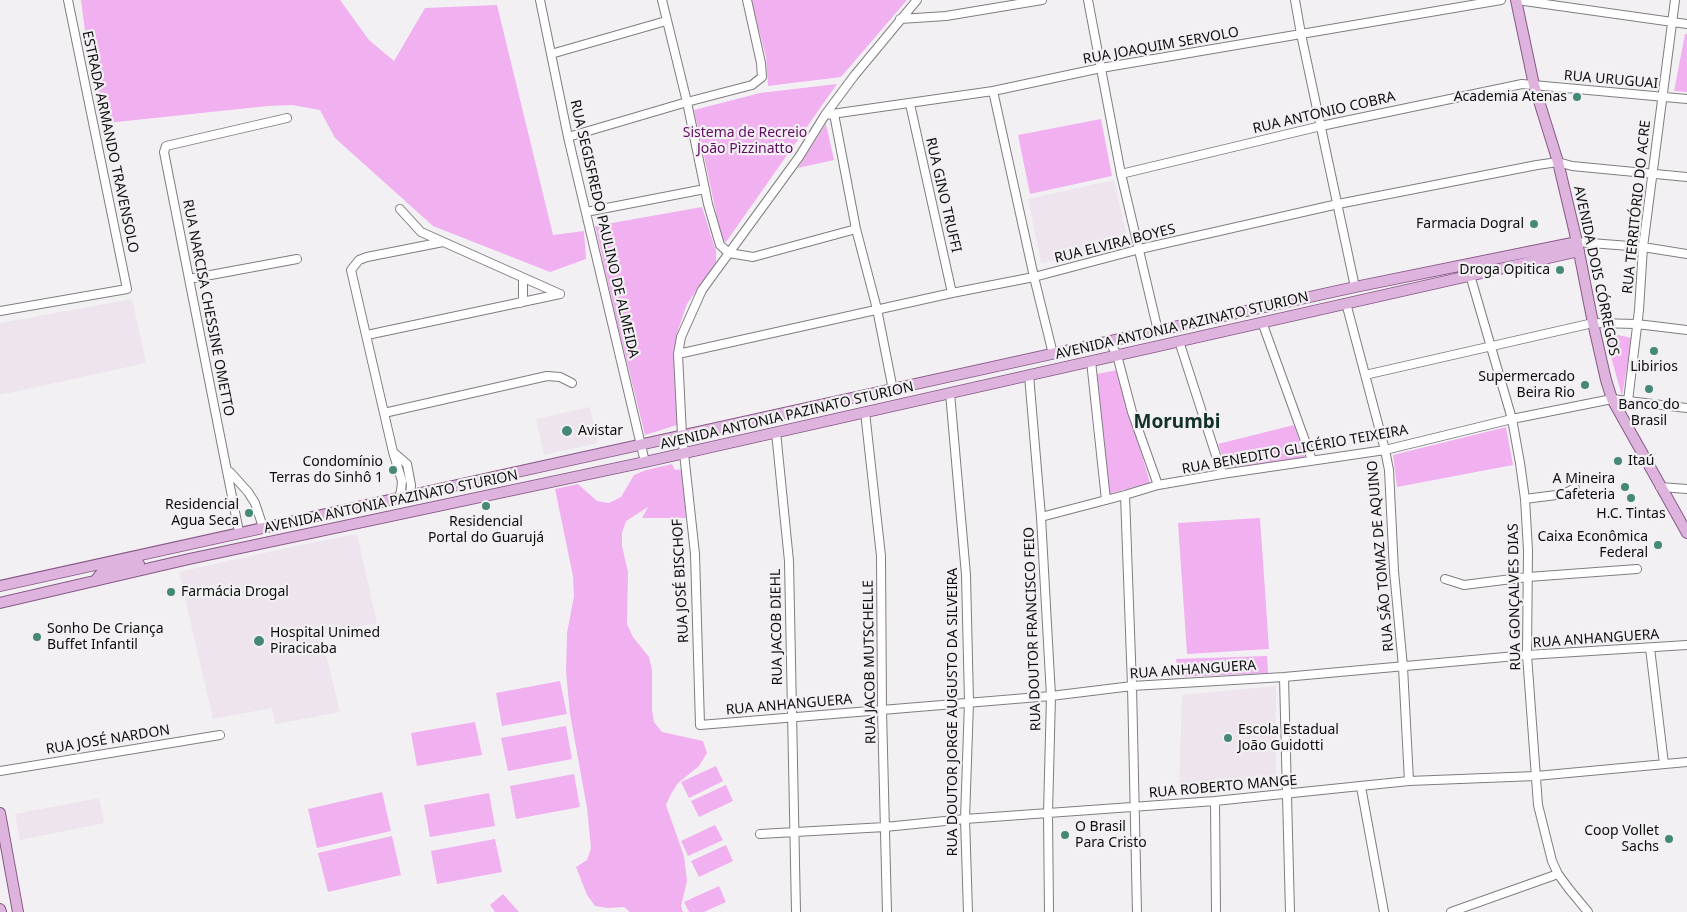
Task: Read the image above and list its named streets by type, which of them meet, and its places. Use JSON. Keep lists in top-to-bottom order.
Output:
{
  "streets": {
    "main road": ["AVENIDA DOIS CÓRREGOS", "AVENIDA ANTONIA PAZINATO STURION"],
    "street": [
      "RUA JOAQUIM SERVOLO",
      "RUA URUGUAI",
      "RUA ANTONIO COBRA",
      "ESTRADA ARMANDO TRAVENSOLO",
      "RUA GINO TRUFFI",
      "RUA TERRITÓRIO DO ACRE",
      "RUA SEGISFREDO PAULINO DE ALMEIDA",
      "RUA ELVIRA BOYES",
      "RUA NARCISA CHESSINE OMETTO",
      "RUA BENEDITO GLICÉRIO TEIXEIRA",
      "RUA SÃO TOMAZ DE AQUINO",
      "RUA JOSÉ BISCHOF",
      "RUA GONÇALVES DIAS",
      "RUA JACOB DIEHL",
      "RUA DOUTOR FRANCISCO FEIO",
      "RUA ANHANGUERA",
      "RUA JACOB MUTSCHELLE",
      "RUA DOUTOR JORGE AUGUSTO DA SILVEIRA",
      "RUA JOSÉ NARDON",
      "RUA ROBERTO MANGE"
    ]
  },
  "crossings": [
    ["RUA JOAQUIM SERVOLO", "RUA GINO TRUFFI"],
    ["RUA JOAQUIM SERVOLO", "RUA JOSÉ BISCHOF"],
    ["RUA URUGUAI", "RUA ANTONIO COBRA"],
    ["RUA URUGUAI", "RUA TERRITÓRIO DO ACRE"],
    ["RUA URUGUAI", "AVENIDA DOIS CÓRREGOS"],
    ["RUA ANTONIO COBRA", "AVENIDA DOIS CÓRREGOS"],
    ["RUA GINO TRUFFI", "RUA ELVIRA BOYES"],
    ["RUA SEGISFREDO PAULINO DE ALMEIDA", "AVENIDA ANTONIA PAZINATO STURION"],
    ["RUA ELVIRA BOYES", "AVENIDA DOIS CÓRREGOS"],
    ["RUA ELVIRA BOYES", "RUA JOSÉ BISCHOF"],
    ["AVENIDA DOIS CÓRREGOS", "AVENIDA ANTONIA PAZINATO STURION"],
    ["AVENIDA DOIS CÓRREGOS", "RUA BENEDITO GLICÉRIO TEIXEIRA"],
    ["RUA NARCISA CHESSINE OMETTO", "AVENIDA ANTONIA PAZINATO STURION"],
    ["AVENIDA ANTONIA PAZINATO STURION", "RUA SÃO TOMAZ DE AQUINO"],
    ["AVENIDA ANTONIA PAZINATO STURION", "RUA JOSÉ BISCHOF"],
    ["AVENIDA ANTONIA PAZINATO STURION", "RUA GONÇALVES DIAS"],
    ["AVENIDA ANTONIA PAZINATO STURION", "RUA JACOB DIEHL"],
    ["AVENIDA ANTONIA PAZINATO STURION", "RUA DOUTOR FRANCISCO FEIO"],
    ["AVENIDA ANTONIA PAZINATO STURION", "RUA JACOB MUTSCHELLE"],
    ["AVENIDA ANTONIA PAZINATO STURION", "RUA DOUTOR JORGE AUGUSTO DA SILVEIRA"],
    ["RUA BENEDITO GLICÉRIO TEIXEIRA", "RUA SÃO TOMAZ DE AQUINO"],
    ["RUA BENEDITO GLICÉRIO TEIXEIRA", "RUA GONÇALVES DIAS"],
    ["RUA BENEDITO GLICÉRIO TEIXEIRA", "RUA DOUTOR FRANCISCO FEIO"],
    ["RUA SÃO TOMAZ DE AQUINO", "RUA ANHANGUERA"],
    ["RUA SÃO TOMAZ DE AQUINO", "RUA ROBERTO MANGE"],
    ["RUA JOSÉ BISCHOF", "RUA ANHANGUERA"],
    ["RUA GONÇALVES DIAS", "RUA ANHANGUERA"],
    ["RUA GONÇALVES DIAS", "RUA ROBERTO MANGE"],
    ["RUA JACOB DIEHL", "RUA ANHANGUERA"],
    ["RUA JACOB DIEHL", "RUA ROBERTO MANGE"],
    ["RUA DOUTOR FRANCISCO FEIO", "RUA ANHANGUERA"],
    ["RUA DOUTOR FRANCISCO FEIO", "RUA ROBERTO MANGE"],
    ["RUA ANHANGUERA", "RUA JACOB MUTSCHELLE"],
    ["RUA ANHANGUERA", "RUA DOUTOR JORGE AUGUSTO DA SILVEIRA"],
    ["RUA JACOB MUTSCHELLE", "RUA ROBERTO MANGE"],
    ["RUA DOUTOR JORGE AUGUSTO DA SILVEIRA", "RUA ROBERTO MANGE"]
  ],
  "districts": ["Morumbi"],
  "parks": ["Sistema de Recreio João Pìzzinatto"],
  "places": [
    "Academia Atenas",
    "Farmacia Dogral",
    "Droga Opitica",
    "Libirios",
    "Supermercado Beira Rio",
    "Banco do Brasil",
    "Avistar",
    "Itaú",
    "Condomínio Terras do Sinhô 1",
    "A Mineira Cafeteria",
    "H.C. Tintas",
    "Residencial Portal do Guarujá",
    "Residencial Agua Seca",
    "Caixa Econômica Federal",
    "Farmácia Drogal",
    "Sonho De Criança Buffet Infantil",
    "Hospital Unimed Piracicaba",
    "Escola Estadual João Guidotti",
    "O Brasil Para Cristo",
    "Coop Vollet Sachs"
  ]
}
